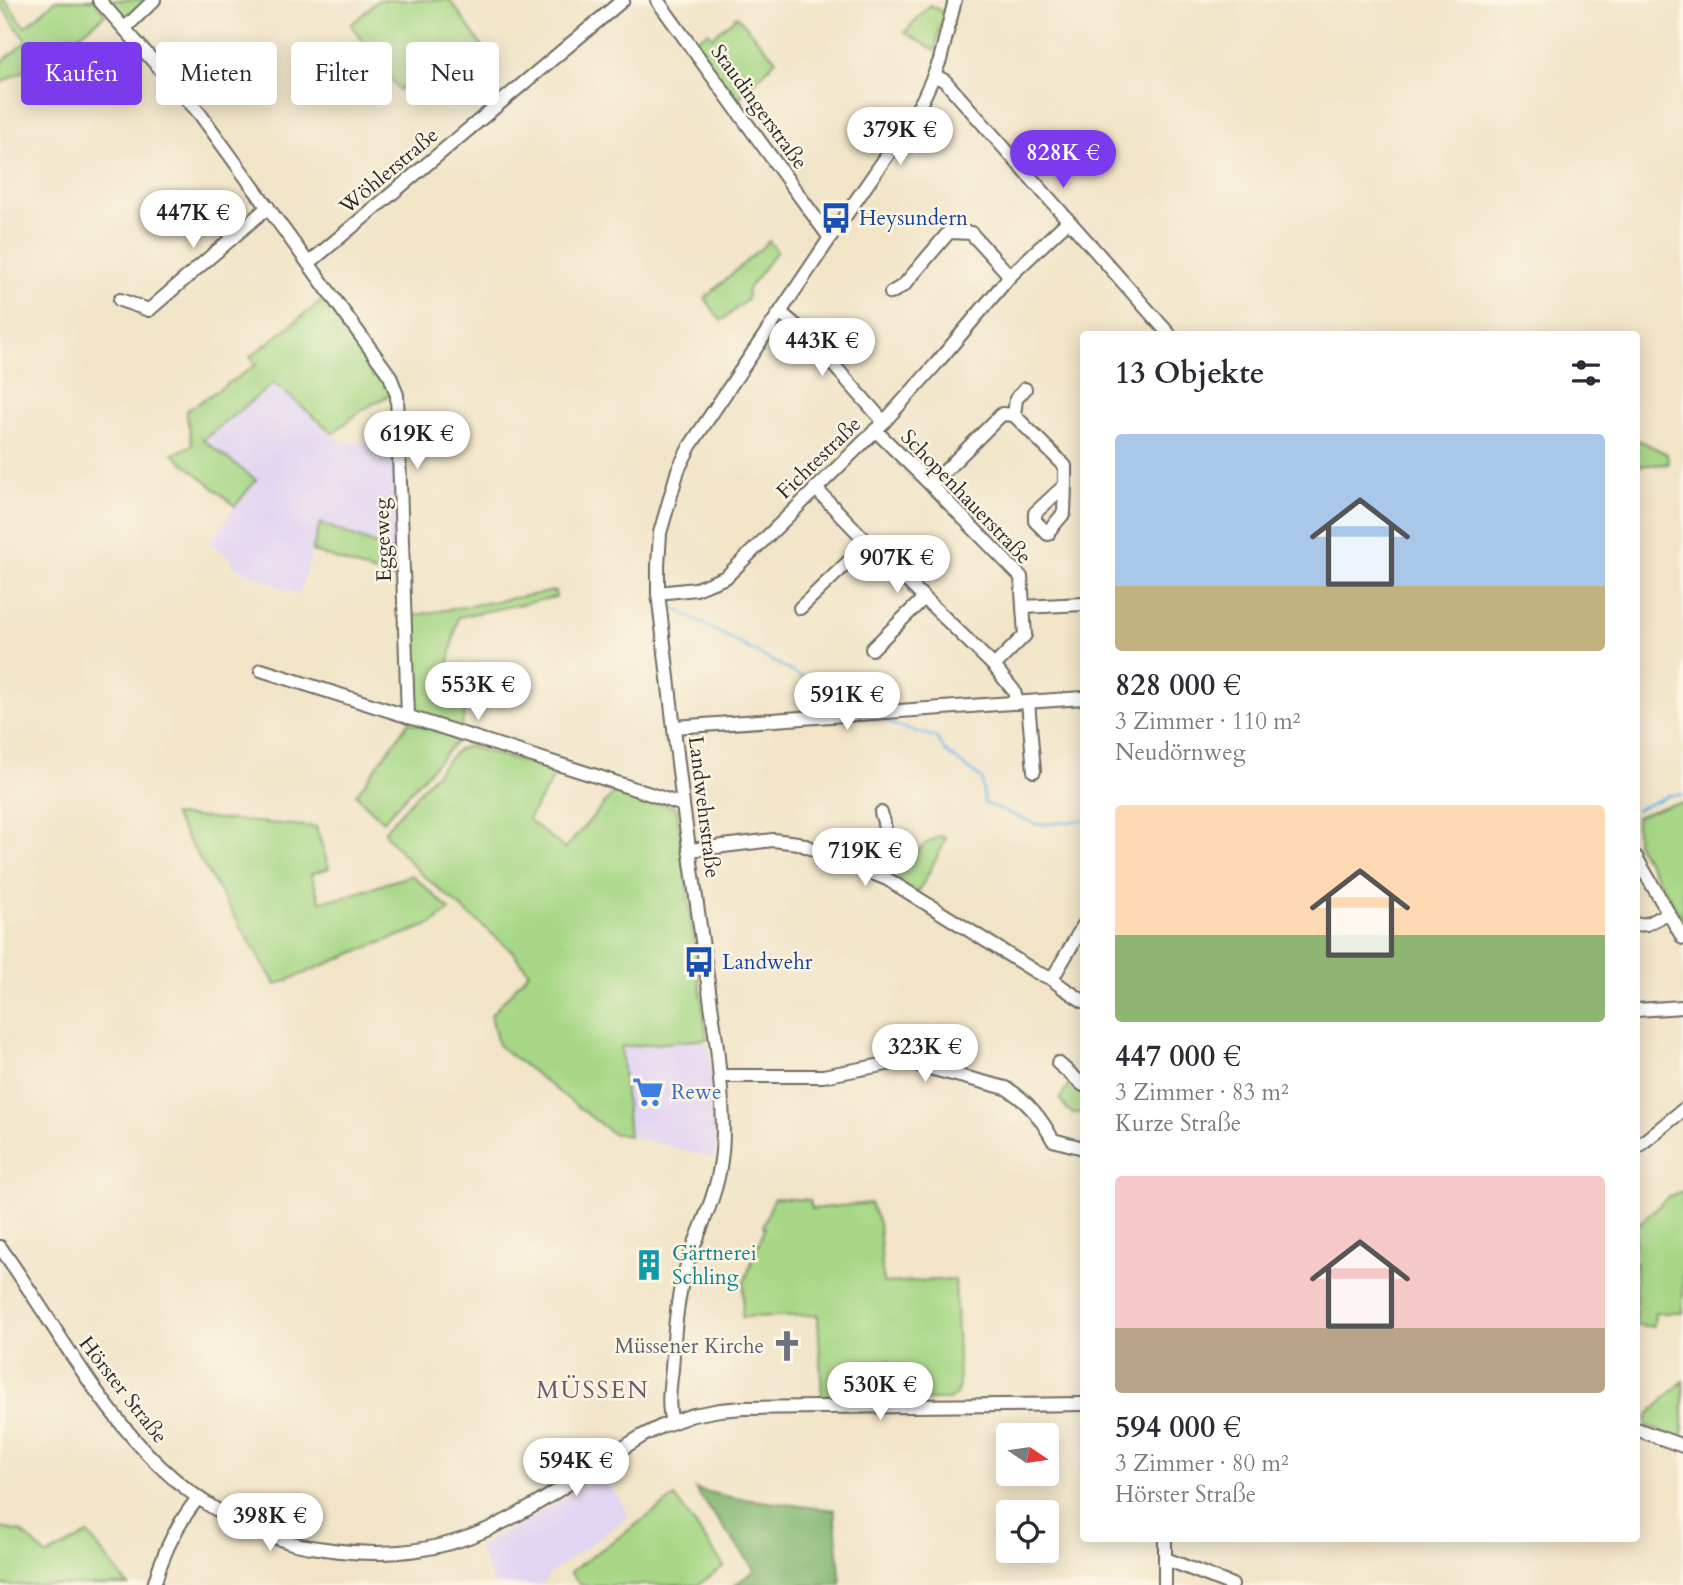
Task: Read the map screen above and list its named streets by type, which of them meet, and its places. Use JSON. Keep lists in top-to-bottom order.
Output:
{
  "streets": {
    "street": [
      "Staudingerstraße",
      "Wöhlerstraße",
      "Fichtestraße",
      "Schopenhauerstraße",
      "Eggeweg",
      "Landwehrstraße",
      "Hörster Straße"
    ]
  },
  "crossings": [
    ["Staudingerstraße", "Landwehrstraße"],
    ["Wöhlerstraße", "Eggeweg"],
    ["Fichtestraße", "Schopenhauerstraße"],
    ["Fichtestraße", "Landwehrstraße"],
    ["Schopenhauerstraße", "Landwehrstraße"],
    ["Landwehrstraße", "Hörster Straße"]
  ],
  "districts": ["MÜSSEN"],
  "places": {
    "bus stop": ["Heysundern", "Landwehr"],
    "supermarket": ["Rewe"],
    "building": ["Gärtnerei Schling"],
    "church": ["Müssener Kirche"]
  },
  "north": "right",
  "page": {
    "chip": [
      "Kaufen",
      "Mieten",
      "Filter",
      "Neu"
    ],
    "price": [
      "379K €",
      "828K €",
      "447K €",
      "443K €",
      "619K €",
      "907K €",
      "553K €",
      "591K €",
      "719K €",
      "323K €",
      "530K €",
      "594K €",
      "398K €"
    ],
    "heading": "13 Objekte",
    "list": [
      {
        "name": "828 000 €",
        "note": "3 Zimmer · 110 m² · Neudörnweg"
      },
      {
        "name": "447 000 €",
        "note": "3 Zimmer · 83 m² · Kurze Straße"
      },
      {
        "name": "594 000 €",
        "note": "3 Zimmer · 80 m² · Hörster Straße"
      }
    ]
  }
}
